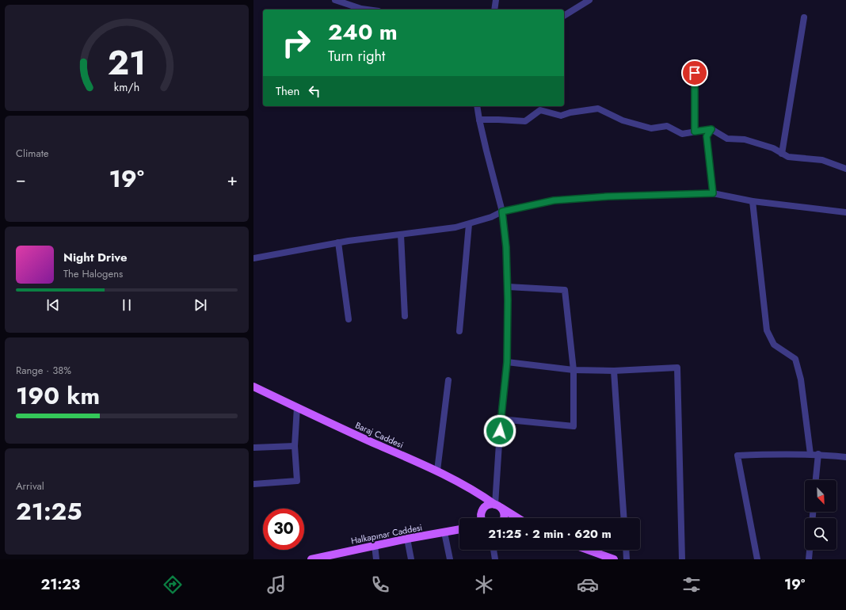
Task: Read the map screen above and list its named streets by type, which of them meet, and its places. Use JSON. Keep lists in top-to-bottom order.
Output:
{
  "streets": {
    "main road": ["Baraj Caddesi", "Halkapınar Caddesi"]
  },
  "north": "bottom right",
  "page": {
    "turn": ["240 m", "Turn right"],
    "then": "Then",
    "tile": [
      "Climate",
      ["Range · 38%", "190 km"],
      ["Arrival", "21:25"]
    ],
    "heat": ["−", "19°", "+"],
    "song": ["Night Drive", "The Halogens"],
    "limit": "30",
    "trip": "21:25 · 2 min · 620 m",
    "tabs": ["21:23", "19°"],
    "gauge": ["21", "km/h"]
  }
}
